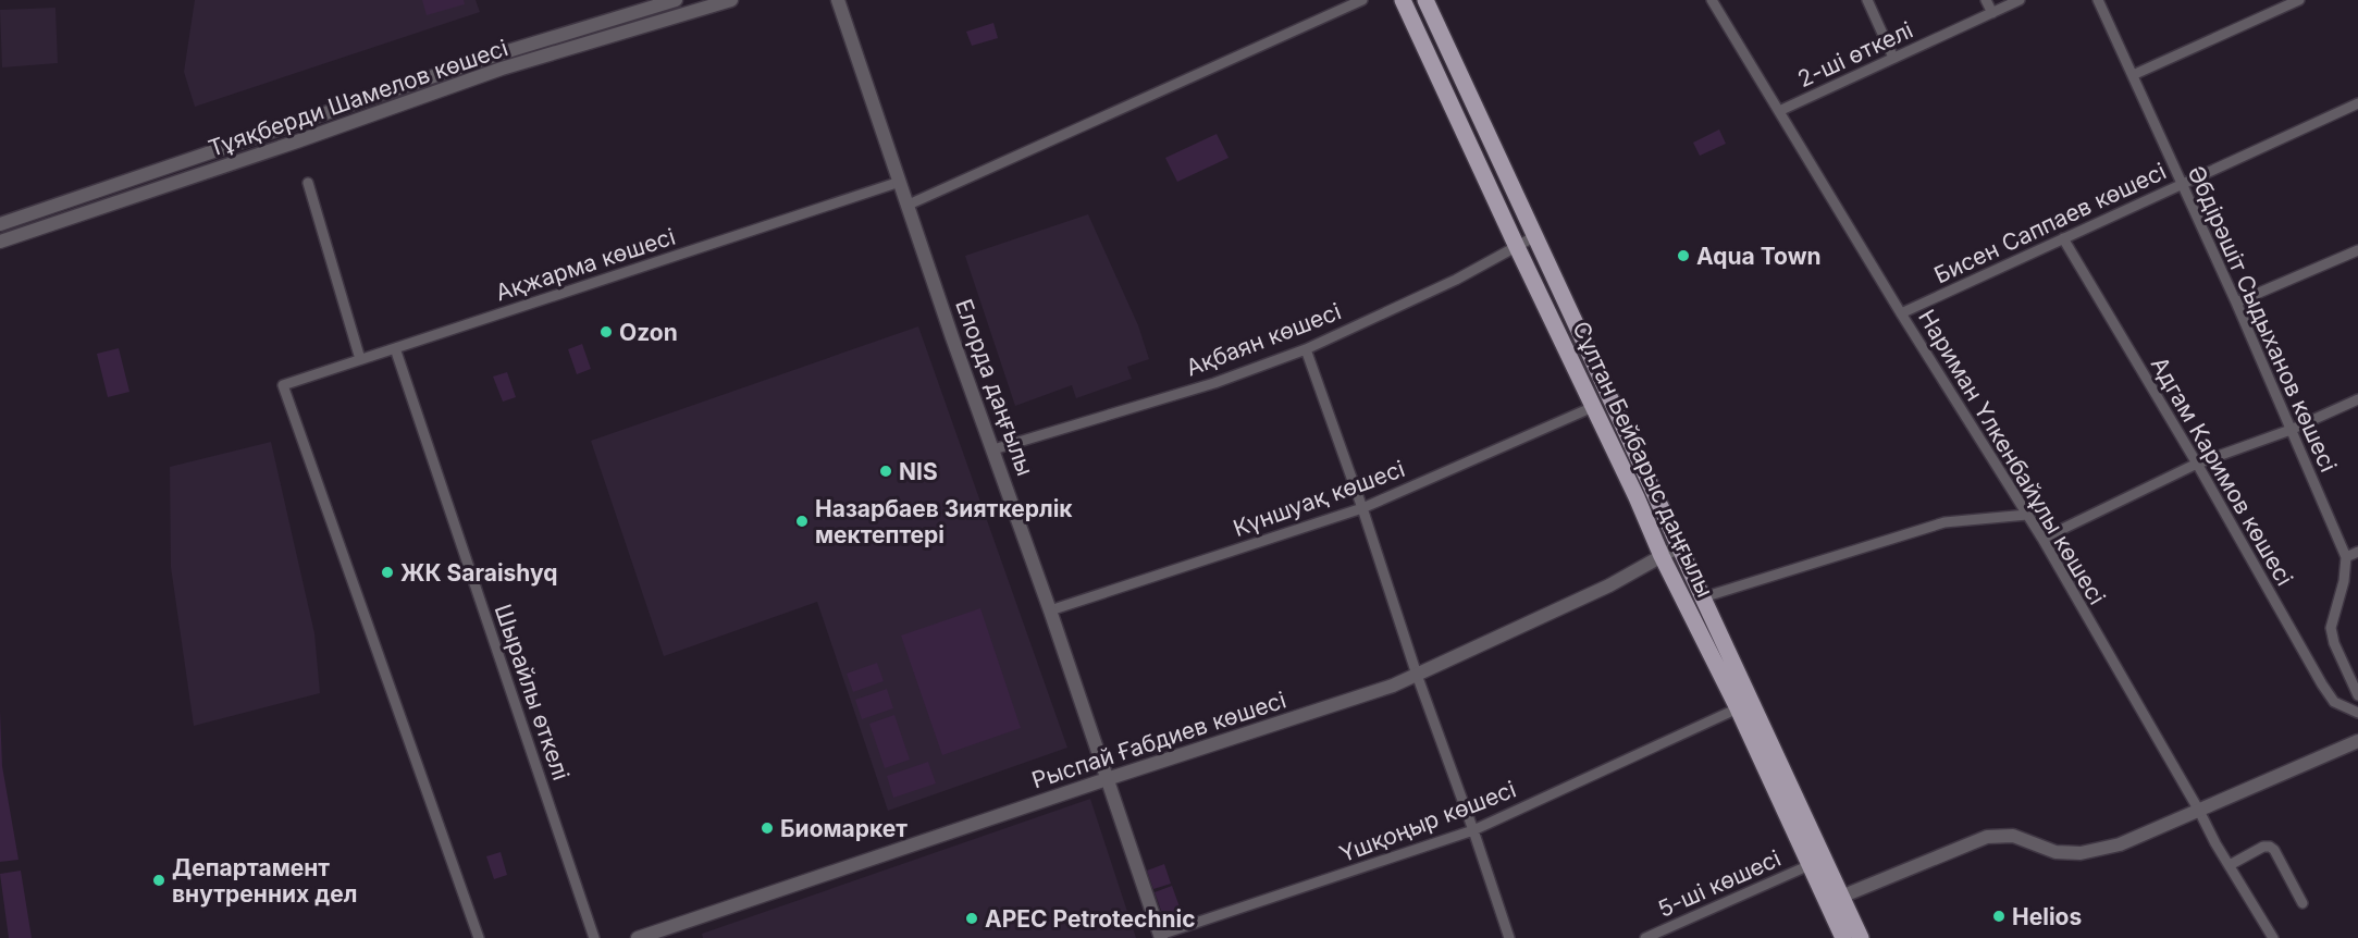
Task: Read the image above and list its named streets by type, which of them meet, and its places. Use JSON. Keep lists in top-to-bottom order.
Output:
{
  "streets": {
    "main road": ["Сұлтан Бейбарыс даңғылы"],
    "street": [
      "2-ші өткелі",
      "Тұяқберди Шамелов көшесі",
      "Бисен Саппаев көшесі",
      "Ақжарма көшесі",
      "Әбдірәшіт Сыдыханов көшесі",
      "Ақбаян көшесі",
      "Елорда даңғылы",
      "Нариман Үлкенбайұлы көшесі",
      "Адгам Каримов көшесі",
      "Күншуақ көшесі",
      "Шырайлы өткелі",
      "Рыспай Ғабдиев көшесі",
      "Үшқоңыр көшесі",
      "5-ші көшесі"
    ]
  },
  "crossings": [
    ["2-ші өткелі", "Нариман Үлкенбайұлы көшесі"],
    ["Бисен Саппаев көшесі", "Әбдірәшіт Сыдыханов көшесі"],
    ["Бисен Саппаев көшесі", "Нариман Үлкенбайұлы көшесі"],
    ["Бисен Саппаев көшесі", "Адгам Каримов көшесі"],
    ["Ақжарма көшесі", "Елорда даңғылы"],
    ["Ақжарма көшесі", "Шырайлы өткелі"],
    ["Ақбаян көшесі", "Елорда даңғылы"],
    ["Ақбаян көшесі", "Сұлтан Бейбарыс даңғылы"],
    ["Елорда даңғылы", "Күншуақ көшесі"],
    ["Елорда даңғылы", "Рыспай Ғабдиев көшесі"],
    ["Елорда даңғылы", "Үшқоңыр көшесі"],
    ["Сұлтан Бейбарыс даңғылы", "Күншуақ көшесі"],
    ["Сұлтан Бейбарыс даңғылы", "Рыспай Ғабдиев көшесі"],
    ["Сұлтан Бейбарыс даңғылы", "Үшқоңыр көшесі"],
    ["Сұлтан Бейбарыс даңғылы", "5-ші көшесі"]
  ],
  "places": [
    "Aqua Town",
    "Ozon",
    "NIS",
    "Назарбаев Зияткерлік мектептері",
    "ЖК Saraishyq",
    "Биомаркет",
    "Департамент внутренних дел",
    "Helios",
    "APEC Petrotechnic"
  ]
}
